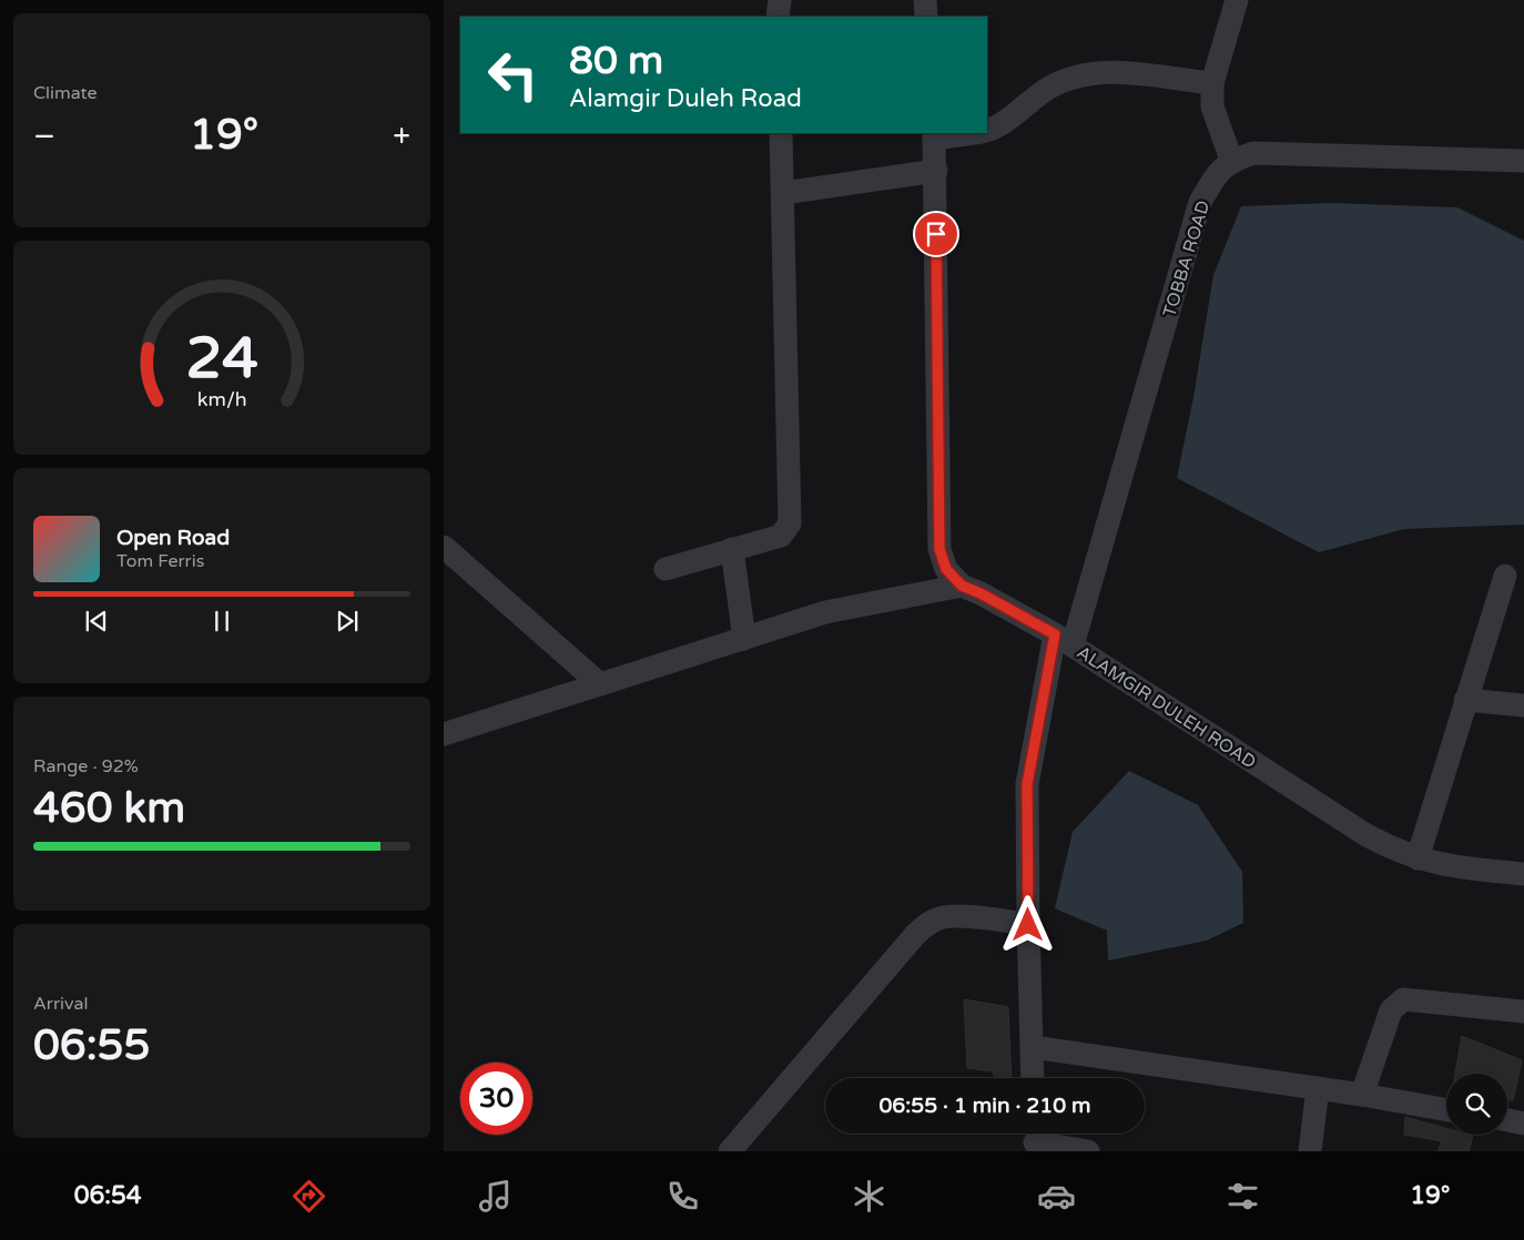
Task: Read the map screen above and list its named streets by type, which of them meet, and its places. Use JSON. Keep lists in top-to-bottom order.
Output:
{
  "streets": {
    "street": ["TOBBA ROAD", "ALAMGIR DULEH ROAD"]
  },
  "crossings": [
    ["TOBBA ROAD", "ALAMGIR DULEH ROAD"]
  ],
  "page": {
    "tile": [
      "Climate",
      ["Range · 92%", "460 km"],
      ["Arrival", "06:55"]
    ],
    "turn": ["80 m", "Alamgir Duleh Road"],
    "heat": ["−", "19°", "+"],
    "song": ["Open Road", "Tom Ferris"],
    "limit": "30",
    "trip": "06:55 · 1 min · 210 m",
    "tabs": ["06:54", "19°"],
    "gauge": ["24", "km/h"]
  }
}
